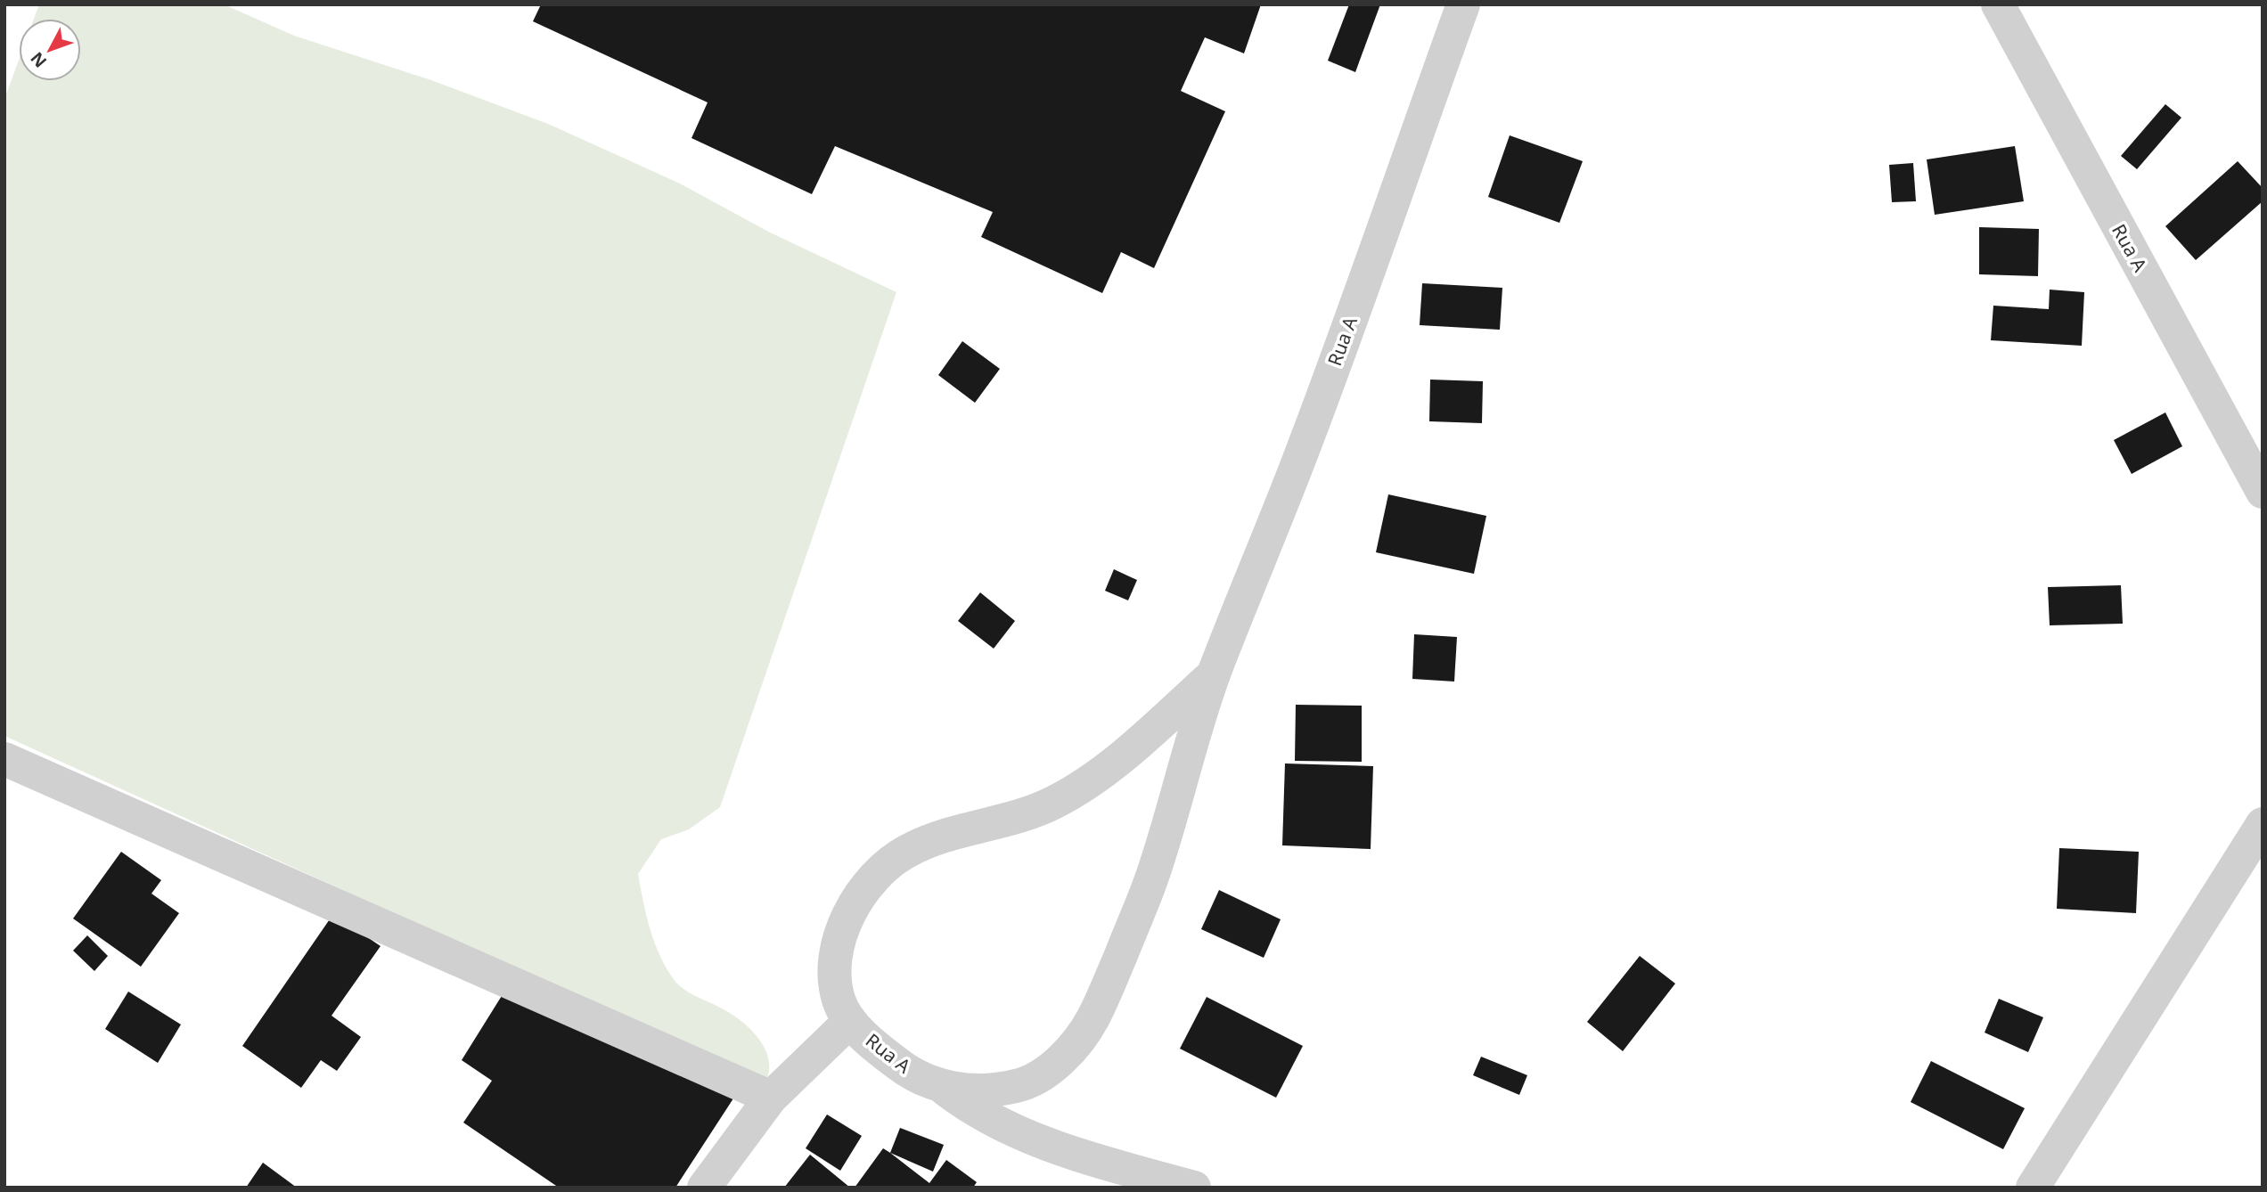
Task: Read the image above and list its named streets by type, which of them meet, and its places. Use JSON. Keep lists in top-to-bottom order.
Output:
{
  "streets": {
    "street": ["Rua A"]
  },
  "north": "bottom left"
}
